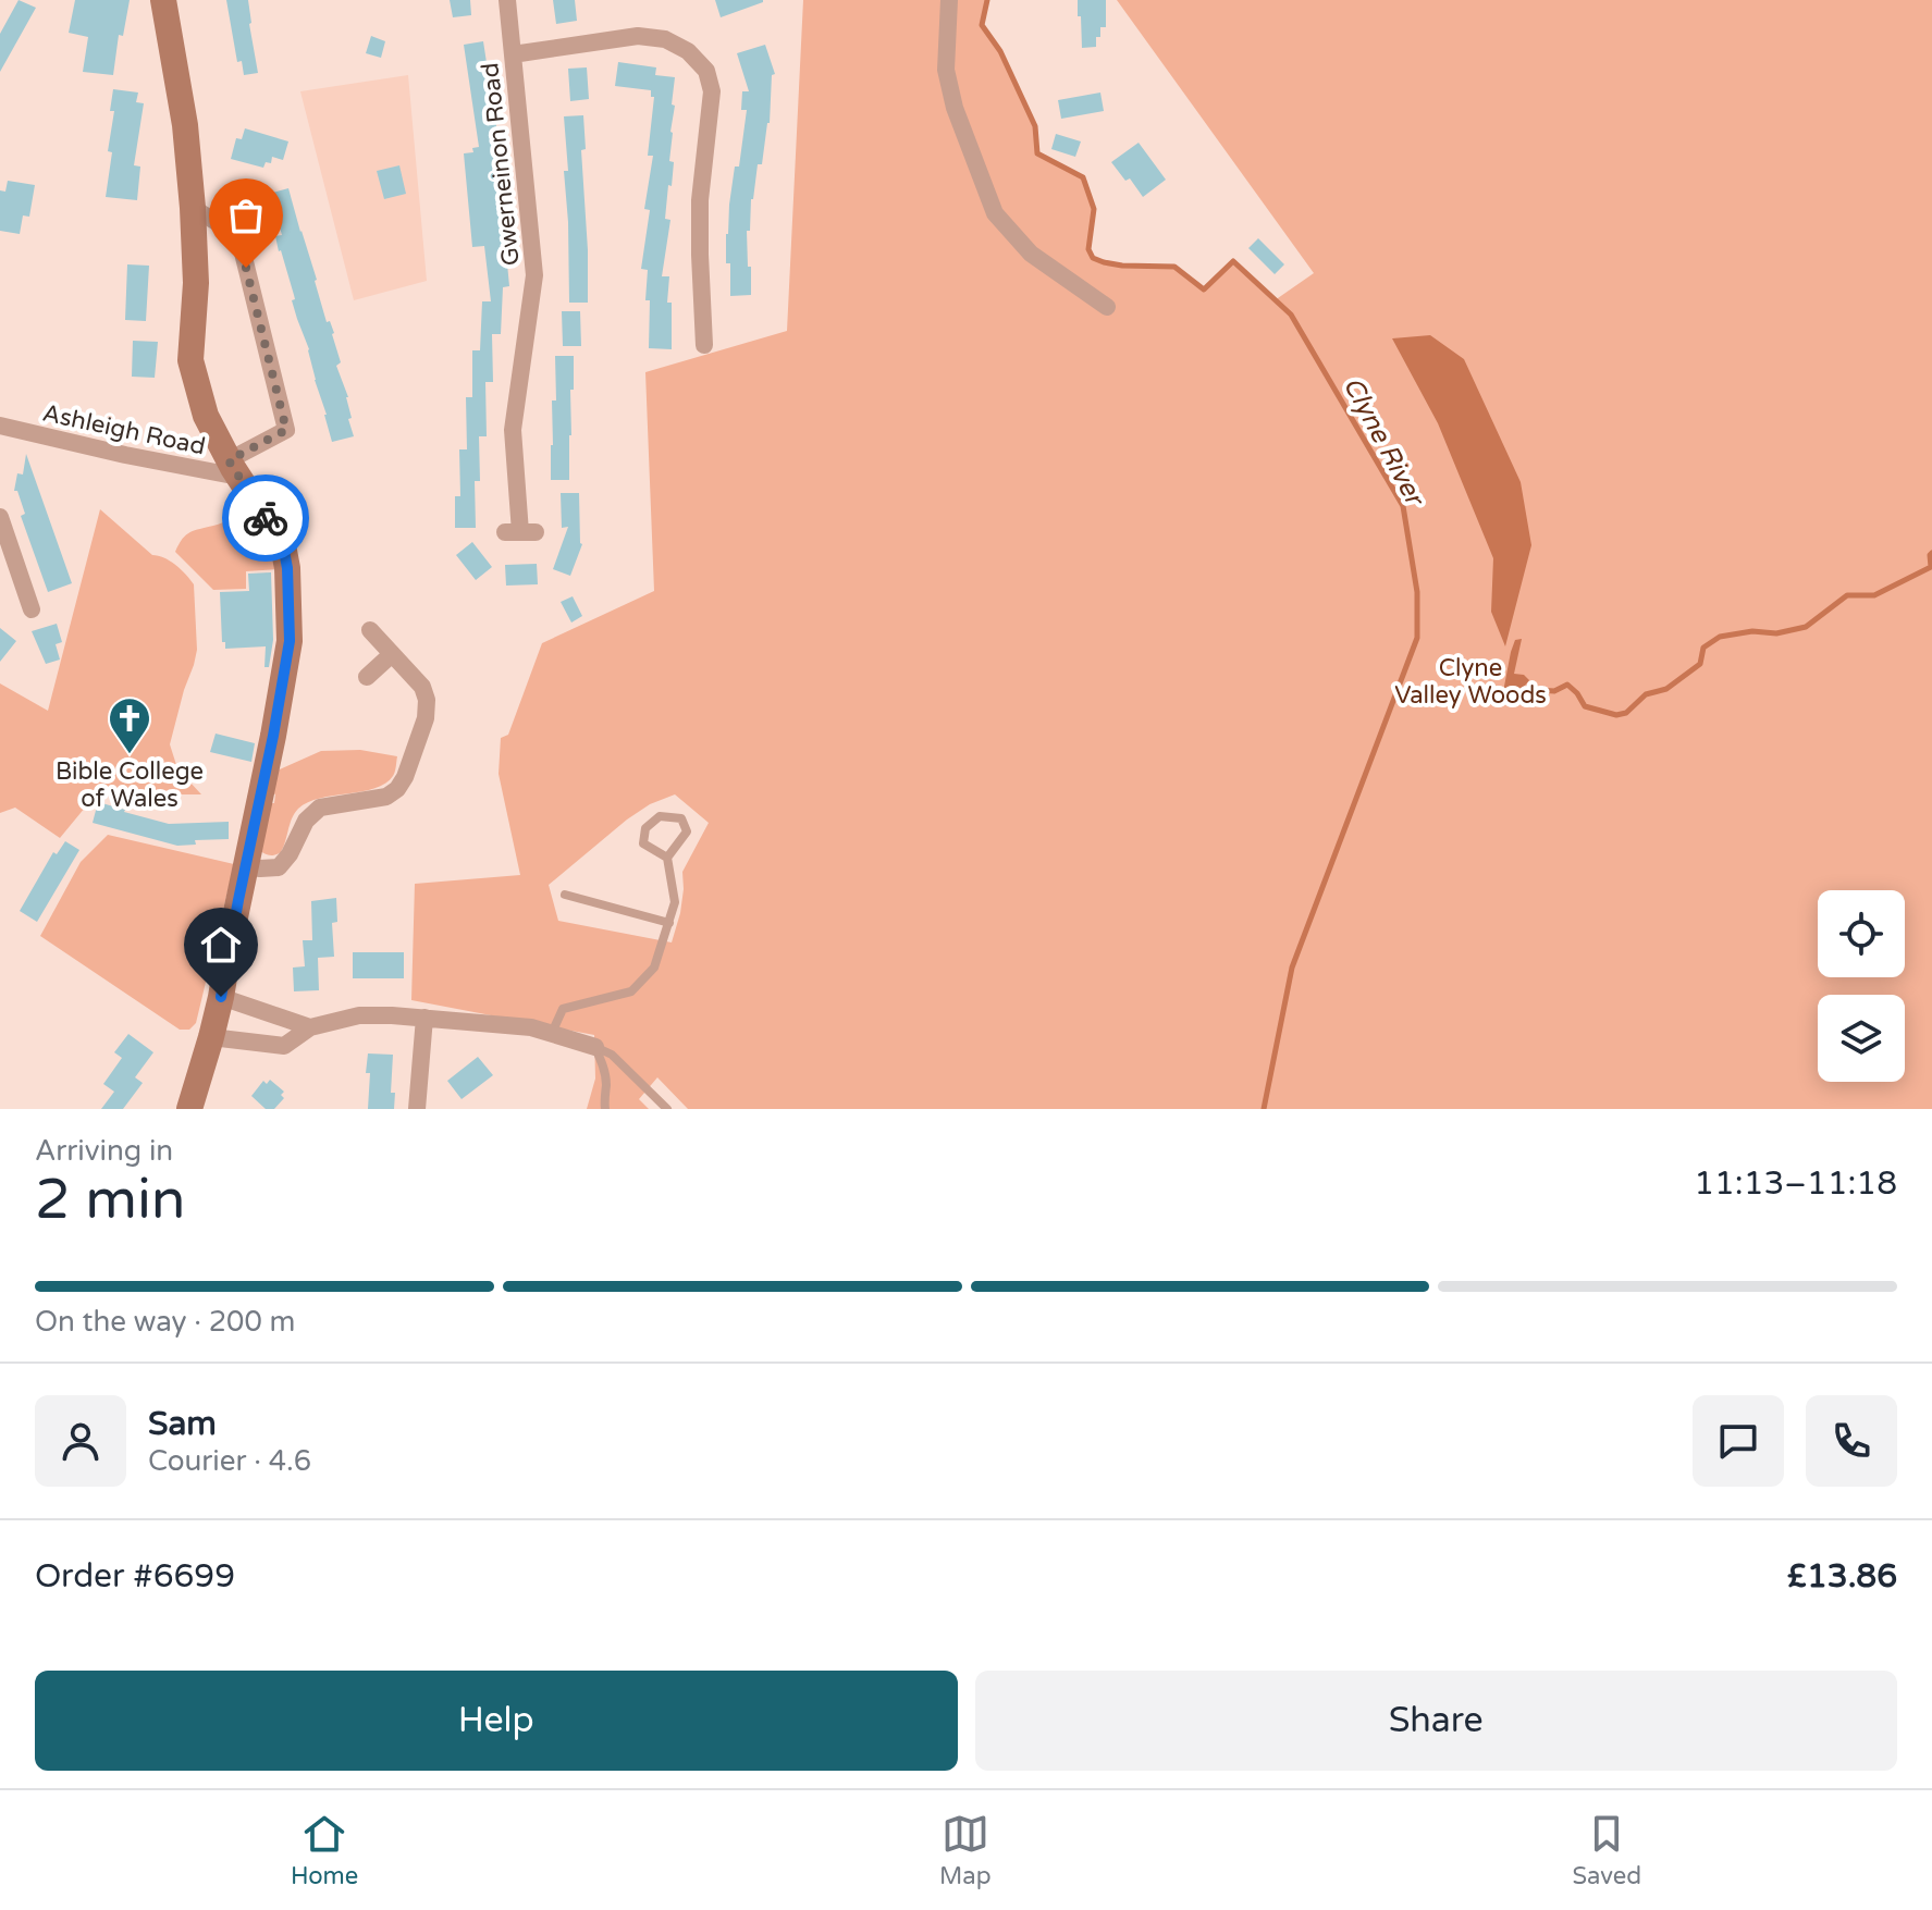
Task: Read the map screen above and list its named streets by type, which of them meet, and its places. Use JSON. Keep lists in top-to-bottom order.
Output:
{
  "streets": {
    "street": ["Gwerneinon Road", "Ashleigh Road"]
  },
  "water": ["Clyne River"],
  "parks": ["Clyne Valley Woods"],
  "places": {
    "church": ["Bible College of Wales"]
  },
  "page": {
    "heading": ["2 min", "Arriving in", "11:13–11:18"],
    "panel": [
      "Sam",
      "Courier · 4.6",
      "Order #6699",
      "£13.86"
    ],
    "bar": "On the way · 200 m",
    "buttons": ["Help", "Share"],
    "tabs": ["Home", "Map", "Saved"]
  }
}
